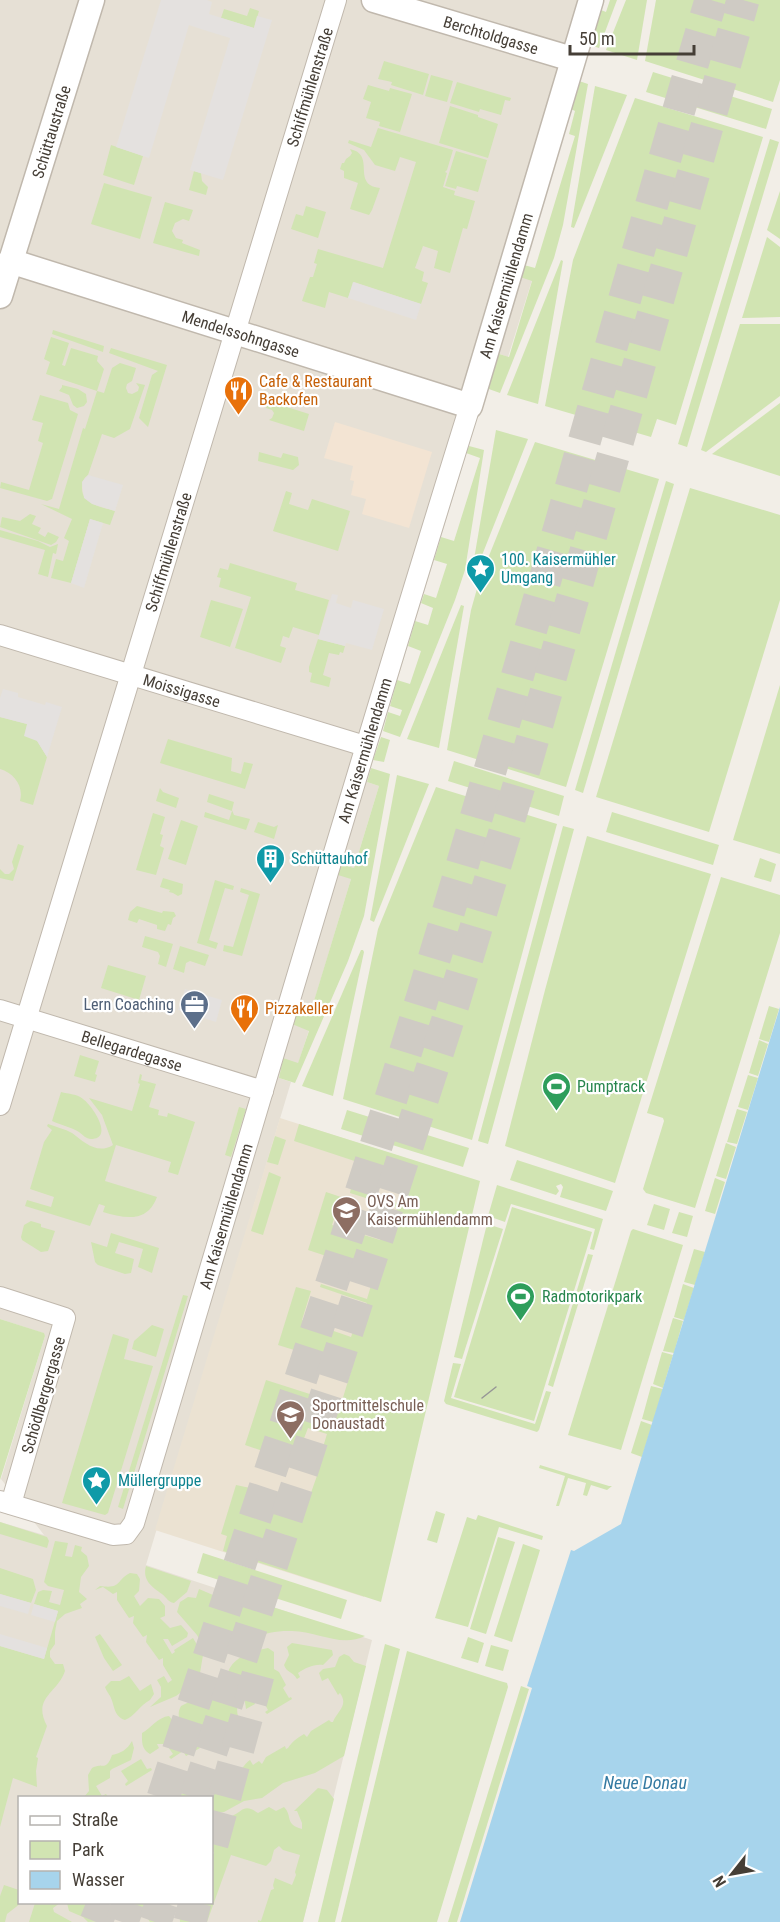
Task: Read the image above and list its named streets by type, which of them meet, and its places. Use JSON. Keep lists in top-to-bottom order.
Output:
{
  "streets": {
    "street": [
      "Berchtoldgasse",
      "Schiffmühlenstraße",
      "Schüttaustraße",
      "Am Kaisermühlendamm",
      "Mendelssohngasse",
      "Moissigasse",
      "Bellegardegasse",
      "Schödlbergergasse"
    ]
  },
  "crossings": [
    ["Berchtoldgasse", "Am Kaisermühlendamm"],
    ["Schiffmühlenstraße", "Mendelssohngasse"],
    ["Schiffmühlenstraße", "Moissigasse"],
    ["Schiffmühlenstraße", "Bellegardegasse"],
    ["Schüttaustraße", "Mendelssohngasse"],
    ["Am Kaisermühlendamm", "Mendelssohngasse"],
    ["Am Kaisermühlendamm", "Moissigasse"],
    ["Am Kaisermühlendamm", "Bellegardegasse"],
    ["Am Kaisermühlendamm", "Schödlbergergasse"]
  ],
  "water": ["Neue Donau"],
  "places": {
    "restaurant": ["Cafe & Restaurant Backofen", "Pizzakeller"],
    "place": ["100. Kaisermühler Umgang", "Müllergruppe"],
    "building": ["Schüttauhof"],
    "office": ["Lern Coaching"],
    "sports": ["Pumptrack", "Radmotorikpark"],
    "school or university": ["OVS Am Kaisermühlendamm", "Sportmittelschule Donaustadt"]
  },
  "legend": ["Straße", "Park", "Wasser"],
  "scale_bar": "50 m",
  "north": "bottom left"
}
